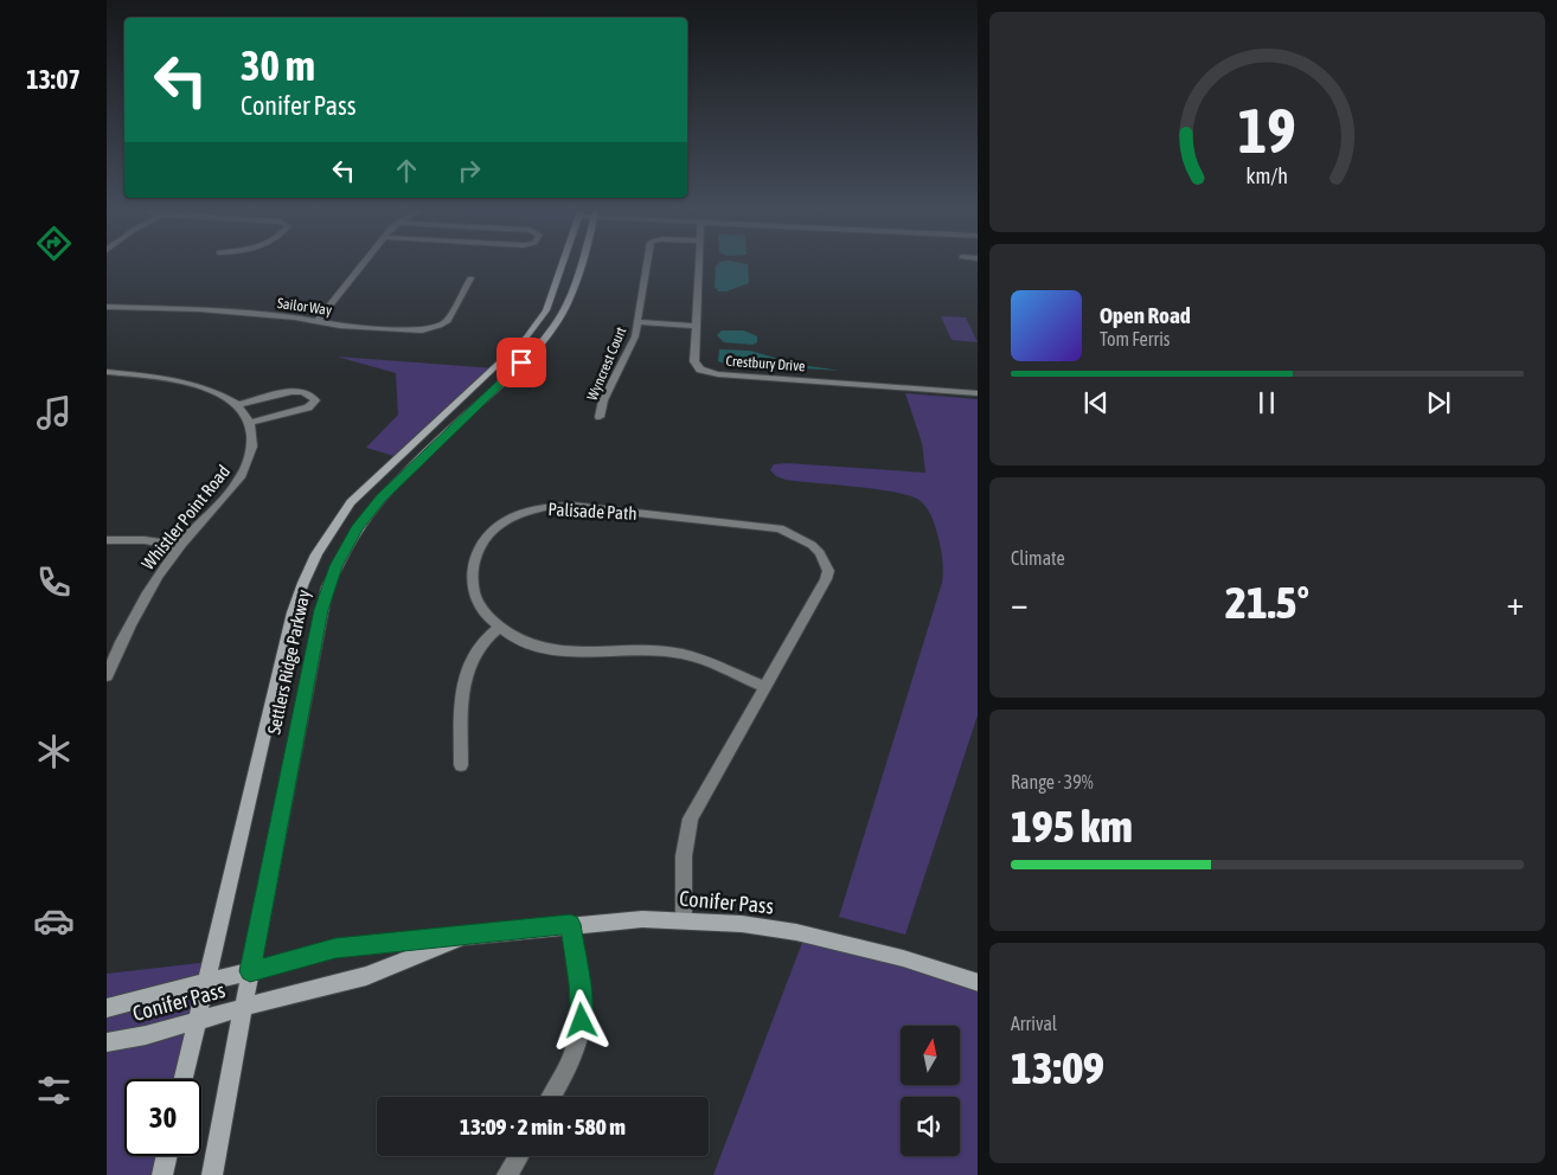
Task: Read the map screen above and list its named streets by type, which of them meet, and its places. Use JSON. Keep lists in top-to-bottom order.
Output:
{
  "streets": {
    "street": [
      "Sailor Way",
      "Wyncrest Court",
      "Crestbury Drive",
      "Palisade Path",
      "Whistler Point Road",
      "Settlers Ridge Parkway",
      "Conifer Pass"
    ]
  },
  "crossings": [
    ["Wyncrest Court", "Crestbury Drive"],
    ["Palisade Path", "Conifer Pass"],
    ["Settlers Ridge Parkway", "Conifer Pass"]
  ],
  "north": "top",
  "page": {
    "tabs": "13:07",
    "turn": ["30 m", "Conifer Pass"],
    "song": ["Open Road", "Tom Ferris"],
    "tile": [
      "Climate",
      ["Range · 39%", "195 km"],
      ["Arrival", "13:09"]
    ],
    "heat": ["−", "21.5°", "+"],
    "limit": "30",
    "trip": "13:09 · 2 min · 580 m",
    "gauge": ["19", "km/h"]
  }
}
